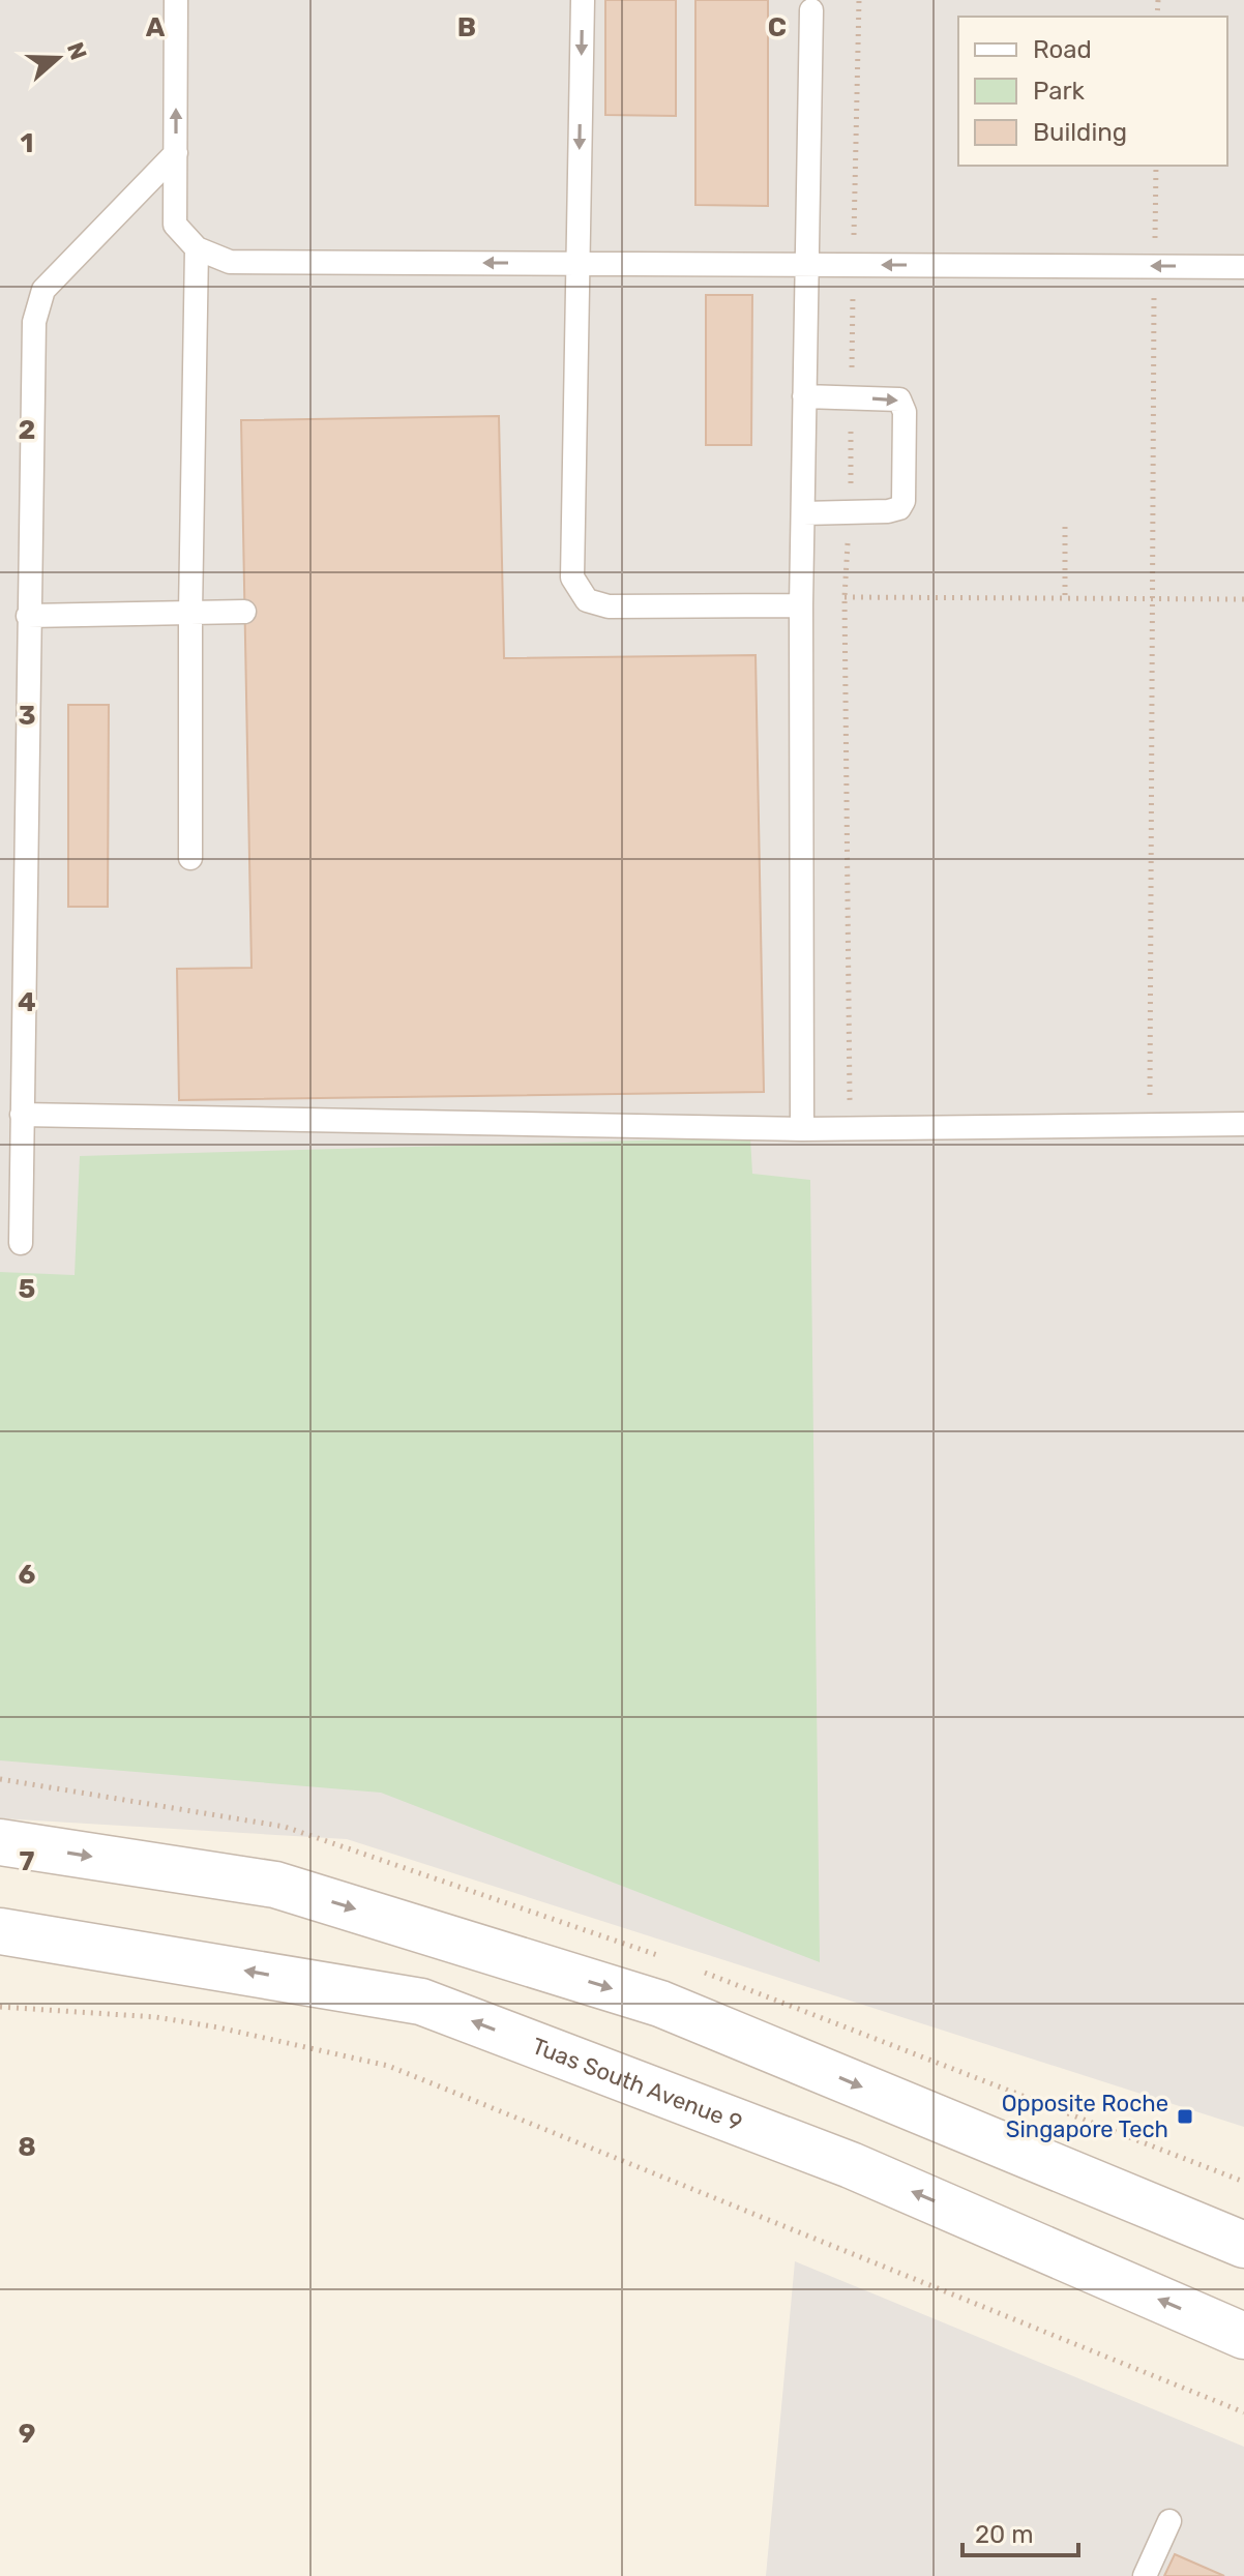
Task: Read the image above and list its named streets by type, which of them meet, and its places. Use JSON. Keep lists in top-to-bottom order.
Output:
{
  "streets": {
    "street": ["Tuas South Avenue 9"]
  },
  "places": {
    "transit": ["Opposite Roche Singapore Tech"]
  },
  "legend": ["Road", "Park", "Building"],
  "scale_bar": "20 m",
  "north": "right",
  "grid": {
    "columns": ["A", "B", "C"],
    "rows": [
      "1",
      "2",
      "3",
      "4",
      "5",
      "6",
      "7",
      "8",
      "9"
    ]
  }
}
